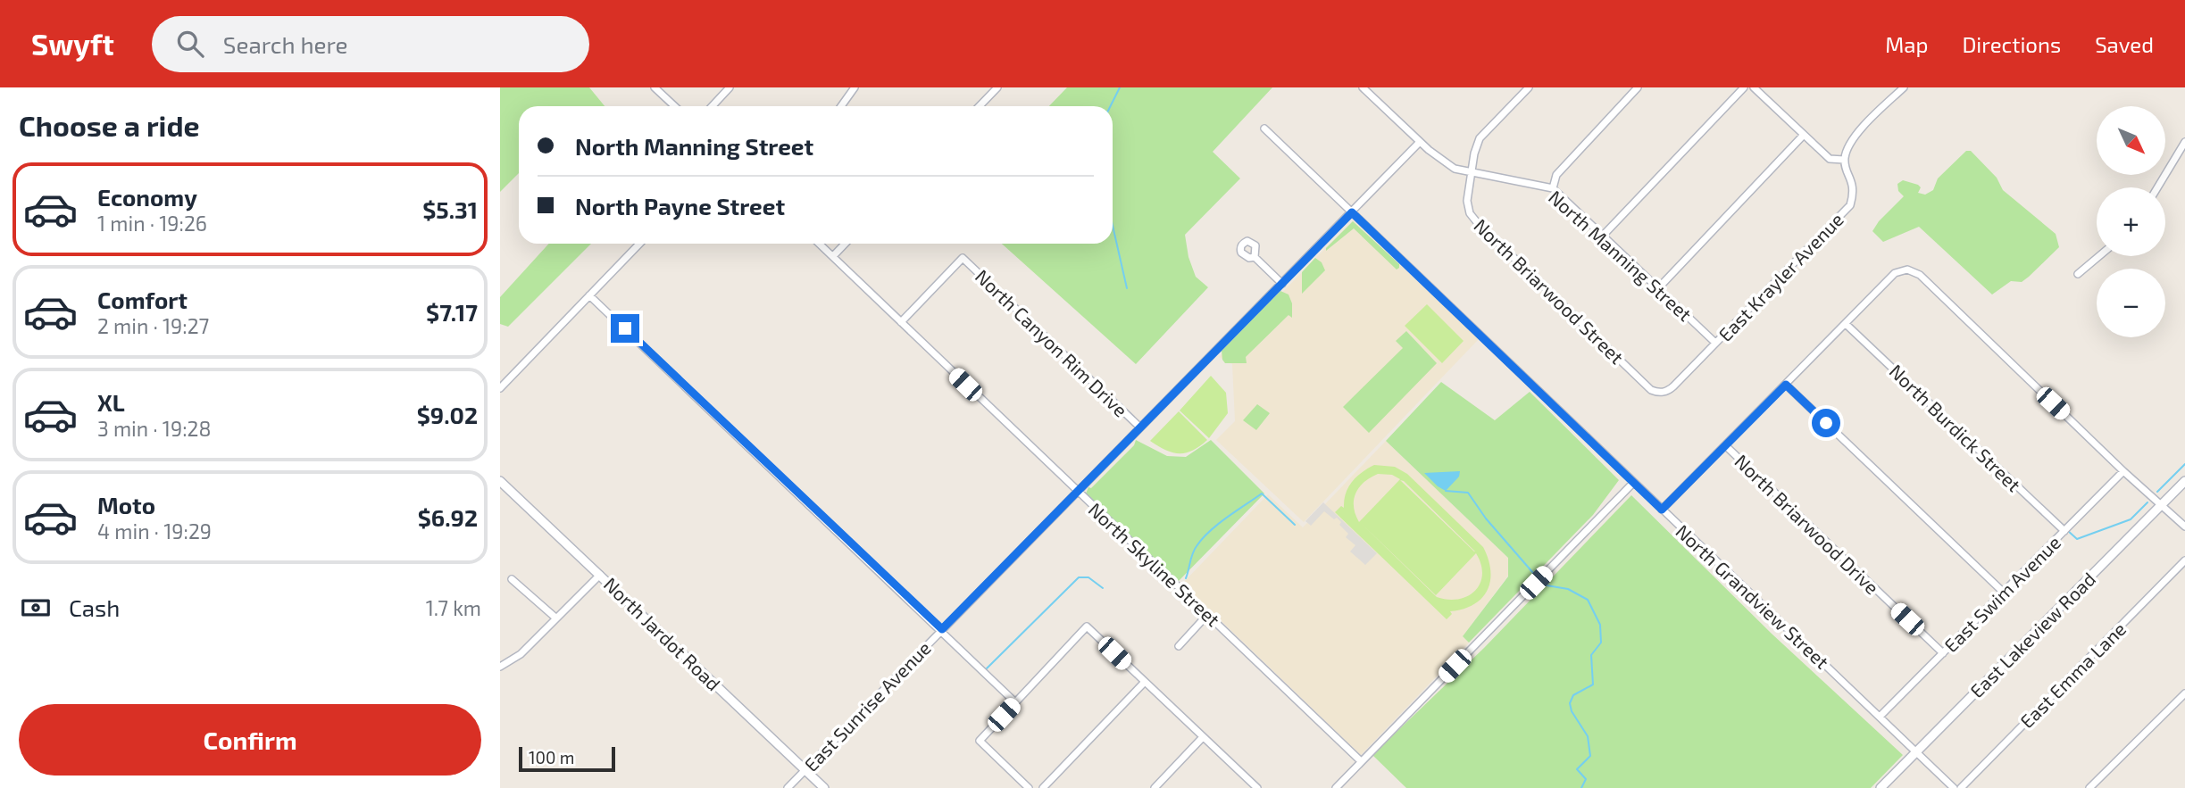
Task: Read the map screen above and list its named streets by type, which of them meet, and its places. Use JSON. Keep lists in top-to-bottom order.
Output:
{
  "streets": {
    "street": [
      "North Manning Street",
      "East Krayler Avenue",
      "North Briarwood Street",
      "North Canyon Rim Drive",
      "North Burdick Street",
      "North Briarwood Drive",
      "North Skyline Street",
      "East Swim Avenue",
      "North Grandview Street",
      "North Jardot Road",
      "East Lakeview Road",
      "East Emma Lane",
      "East Sunrise Avenue"
    ]
  },
  "crossings": [
    ["North Manning Street", "East Krayler Avenue"],
    ["North Manning Street", "North Briarwood Street"],
    ["North Manning Street", "East Sunrise Avenue"],
    ["East Krayler Avenue", "North Briarwood Street"],
    ["North Canyon Rim Drive", "North Skyline Street"],
    ["North Canyon Rim Drive", "East Sunrise Avenue"],
    ["North Burdick Street", "East Swim Avenue"],
    ["North Briarwood Drive", "East Swim Avenue"],
    ["North Skyline Street", "East Sunrise Avenue"],
    ["East Swim Avenue", "North Grandview Street"],
    ["North Grandview Street", "East Lakeview Road"],
    ["North Grandview Street", "East Sunrise Avenue"],
    ["North Jardot Road", "East Sunrise Avenue"]
  ],
  "scale_bar": "100 m",
  "north": "bottom right",
  "page": {
    "header": "Swyft",
    "search": "Search here",
    "nav": ["Map", "Directions", "Saved"],
    "heading": "Choose a ride",
    "map_buttons": ["+", "−"],
    "banner": ["North Manning Street", "North Payne Street"],
    "list": [
      {
        "name": "Economy",
        "note": "1 min · 19:26",
        "value": "$5.31"
      },
      {
        "name": "Comfort",
        "note": "2 min · 19:27",
        "value": "$7.17"
      },
      {
        "name": "XL",
        "note": "3 min · 19:28",
        "value": "$9.02"
      },
      {
        "name": "Moto",
        "note": "4 min · 19:29",
        "value": "$6.92"
      }
    ],
    "pay": ["Cash", "1.7 km"],
    "buttons": "Confirm",
    "scale": "100 m"
  }
}
